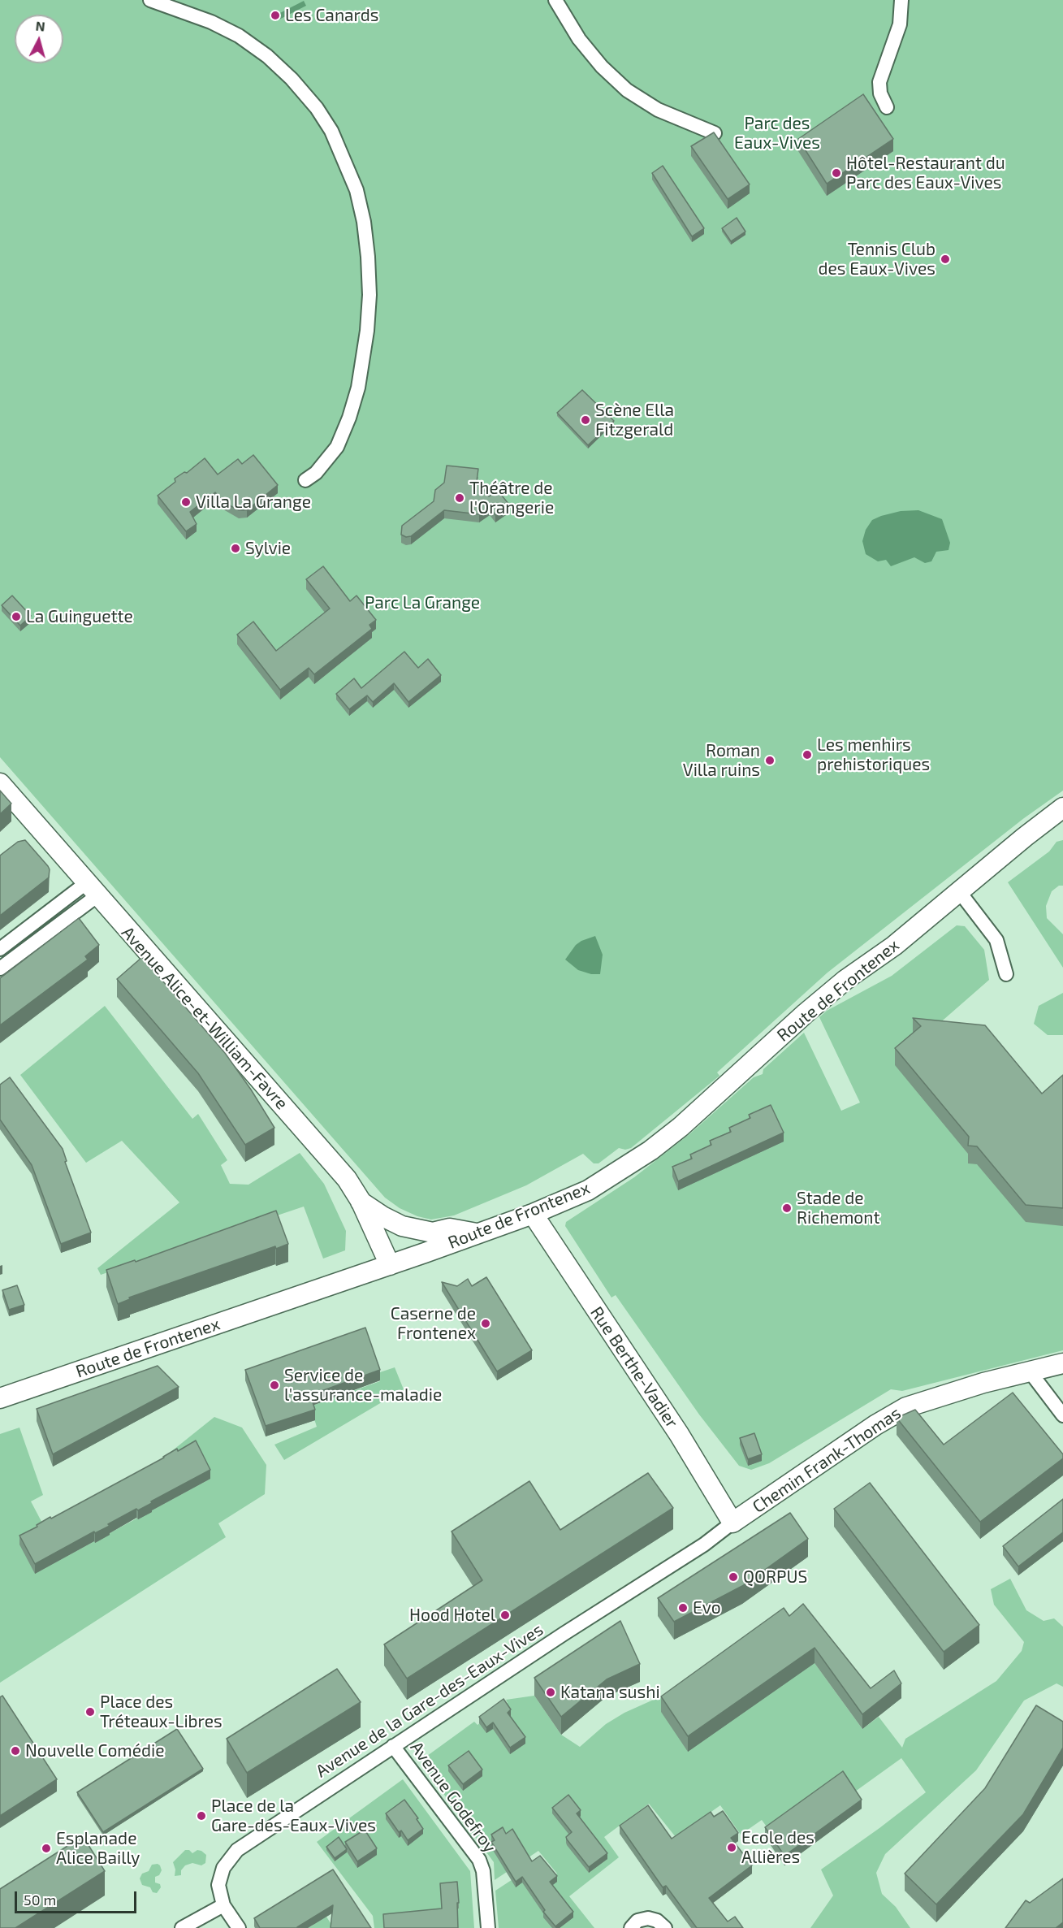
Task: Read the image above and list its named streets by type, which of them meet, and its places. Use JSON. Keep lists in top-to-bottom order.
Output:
{
  "streets": {
    "street": [
      "Route de Frontenex",
      "Avenue Alice-et-William-Favre",
      "Rue Berthe-Vadier",
      "Chemin Frank-Thomas",
      "Avenue de la Gare-des-Eaux-Vives",
      "Avenue Godefroy"
    ]
  },
  "crossings": [
    ["Route de Frontenex", "Avenue Alice-et-William-Favre"],
    ["Route de Frontenex", "Rue Berthe-Vadier"],
    ["Rue Berthe-Vadier", "Chemin Frank-Thomas"],
    ["Rue Berthe-Vadier", "Avenue de la Gare-des-Eaux-Vives"],
    ["Chemin Frank-Thomas", "Avenue de la Gare-des-Eaux-Vives"],
    ["Avenue de la Gare-des-Eaux-Vives", "Avenue Godefroy"]
  ],
  "parks": ["Parc des Eaux-Vives", "Parc La Grange"],
  "places": [
    "Les Canards",
    "Hôtel-Restaurant du Parc des Eaux-Vives",
    "Tennis Club des Eaux-Vives",
    "Scène Ella Fitzgerald",
    "Théâtre de l'Orangerie",
    "Villa La Grange",
    "Sylvie",
    "La Guinguette",
    "Les menhirs prehistoriques",
    "Roman Villa ruins",
    "Stade de Richemont",
    "Caserne de Frontenex",
    "Service de l'assurance-maladie",
    "QORPUS",
    "Evo",
    "Hood Hotel",
    "Katana sushi",
    "Place des Tréteaux-Libres",
    "Nouvelle Comédie",
    "Place de la Gare-des-Eaux-Vives",
    "Ecole des Allières",
    "Esplanade Alice Bailly"
  ],
  "scale_bar": "50 m",
  "north": "top"
}
